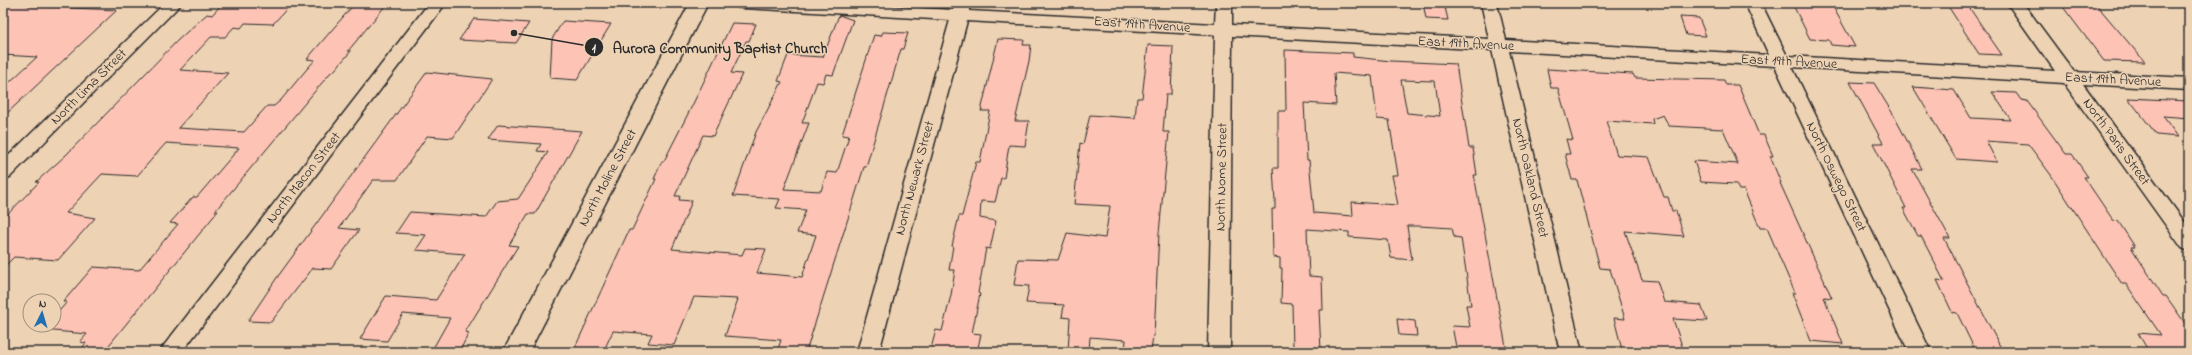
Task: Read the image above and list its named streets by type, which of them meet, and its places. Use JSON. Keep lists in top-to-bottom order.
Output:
{
  "streets": {
    "street": [
      "East 19th Avenue",
      "North Lima Street",
      "North Paris Street",
      "North Nome Street",
      "North Oswego Street",
      "North Macon Street",
      "North Moline Street",
      "North Newark Street",
      "North Oakland Street"
    ]
  },
  "crossings": [
    ["East 19th Avenue", "North Paris Street"],
    ["East 19th Avenue", "North Nome Street"],
    ["East 19th Avenue", "North Oswego Street"],
    ["East 19th Avenue", "North Newark Street"],
    ["East 19th Avenue", "North Oakland Street"]
  ],
  "places": ["Aurora Community Baptist Church"],
  "north": "top"
}
